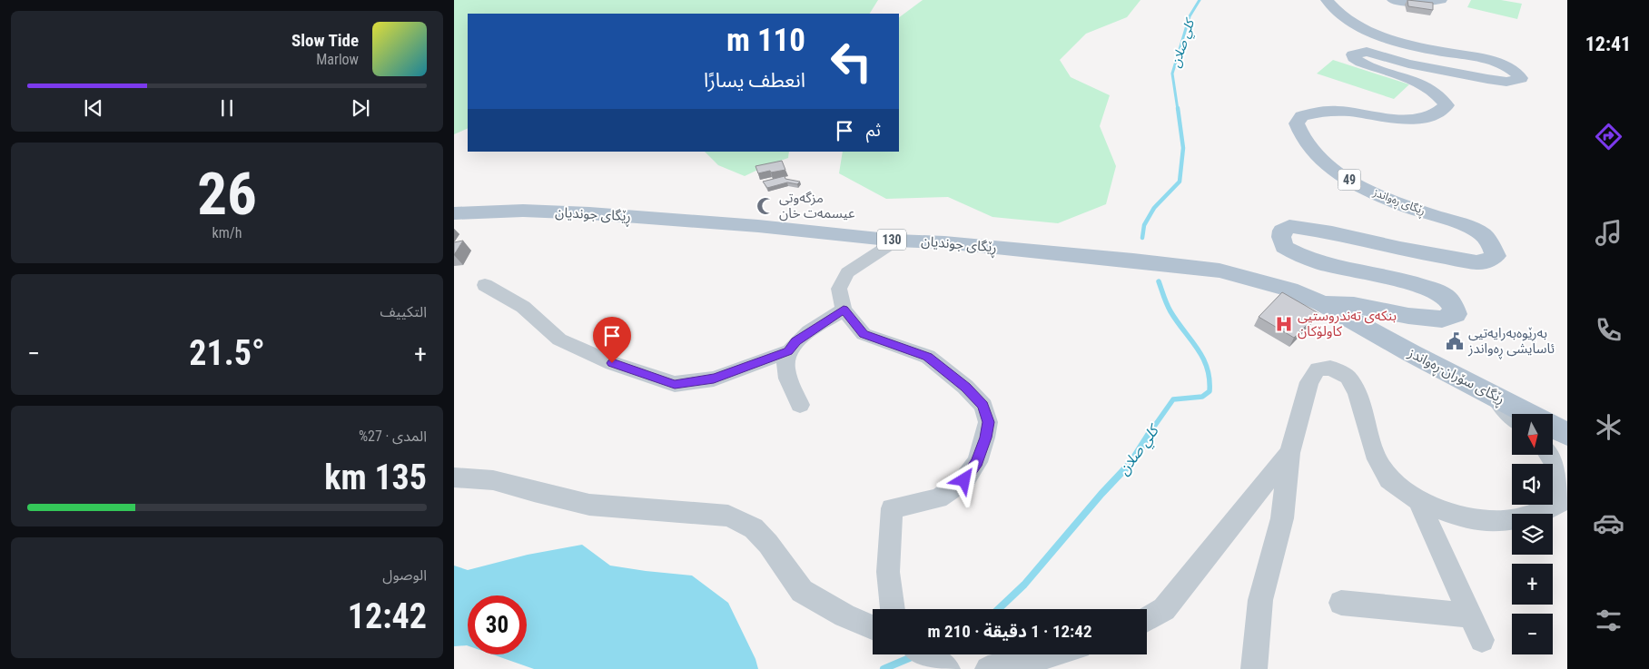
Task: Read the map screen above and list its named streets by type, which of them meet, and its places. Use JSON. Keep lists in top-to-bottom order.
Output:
{
  "streets": {
    "main road": [
      "49",
      "ڕێگای ڕەواندز",
      "ڕێگای جوندیان",
      "130",
      "ڕێگای سۆران-ڕەواندز"
    ]
  },
  "crossings": [
    ["ڕێگای ڕەواندز", "ڕێگای جوندیان"],
    ["ڕێگای ڕەواندز", "ڕێگای سۆران-ڕەواندز"],
    ["ڕێگای جوندیان", "ڕێگای سۆران-ڕەواندز"]
  ],
  "water": ["كلي صلان"],
  "places": {
    "mosque": ["مزگەوتی عیسمەت خان"],
    "hospital": ["بنکەی تەندروستیی کاولۆکان"],
    "public building": ["بەڕێوەبەرایەتیی ئاسایشی ڕەواندز"]
  },
  "north": "bottom",
  "page": {
    "tabs": "12:41",
    "turn": ["110 m", "انعطف يسارًا"],
    "song": ["Slow Tide", "Marlow"],
    "then": "ثم",
    "tile": [
      ["26", "km/h"],
      "التكييف",
      ["المدى · 27%", "135 km"],
      ["الوصول", "12:42"]
    ],
    "heat": ["−", "21.5°", "+"],
    "map_buttons": ["+", "−"],
    "limit": "30",
    "trip": "12:42 · 1 دقيقة · 210 m"
  }
}
